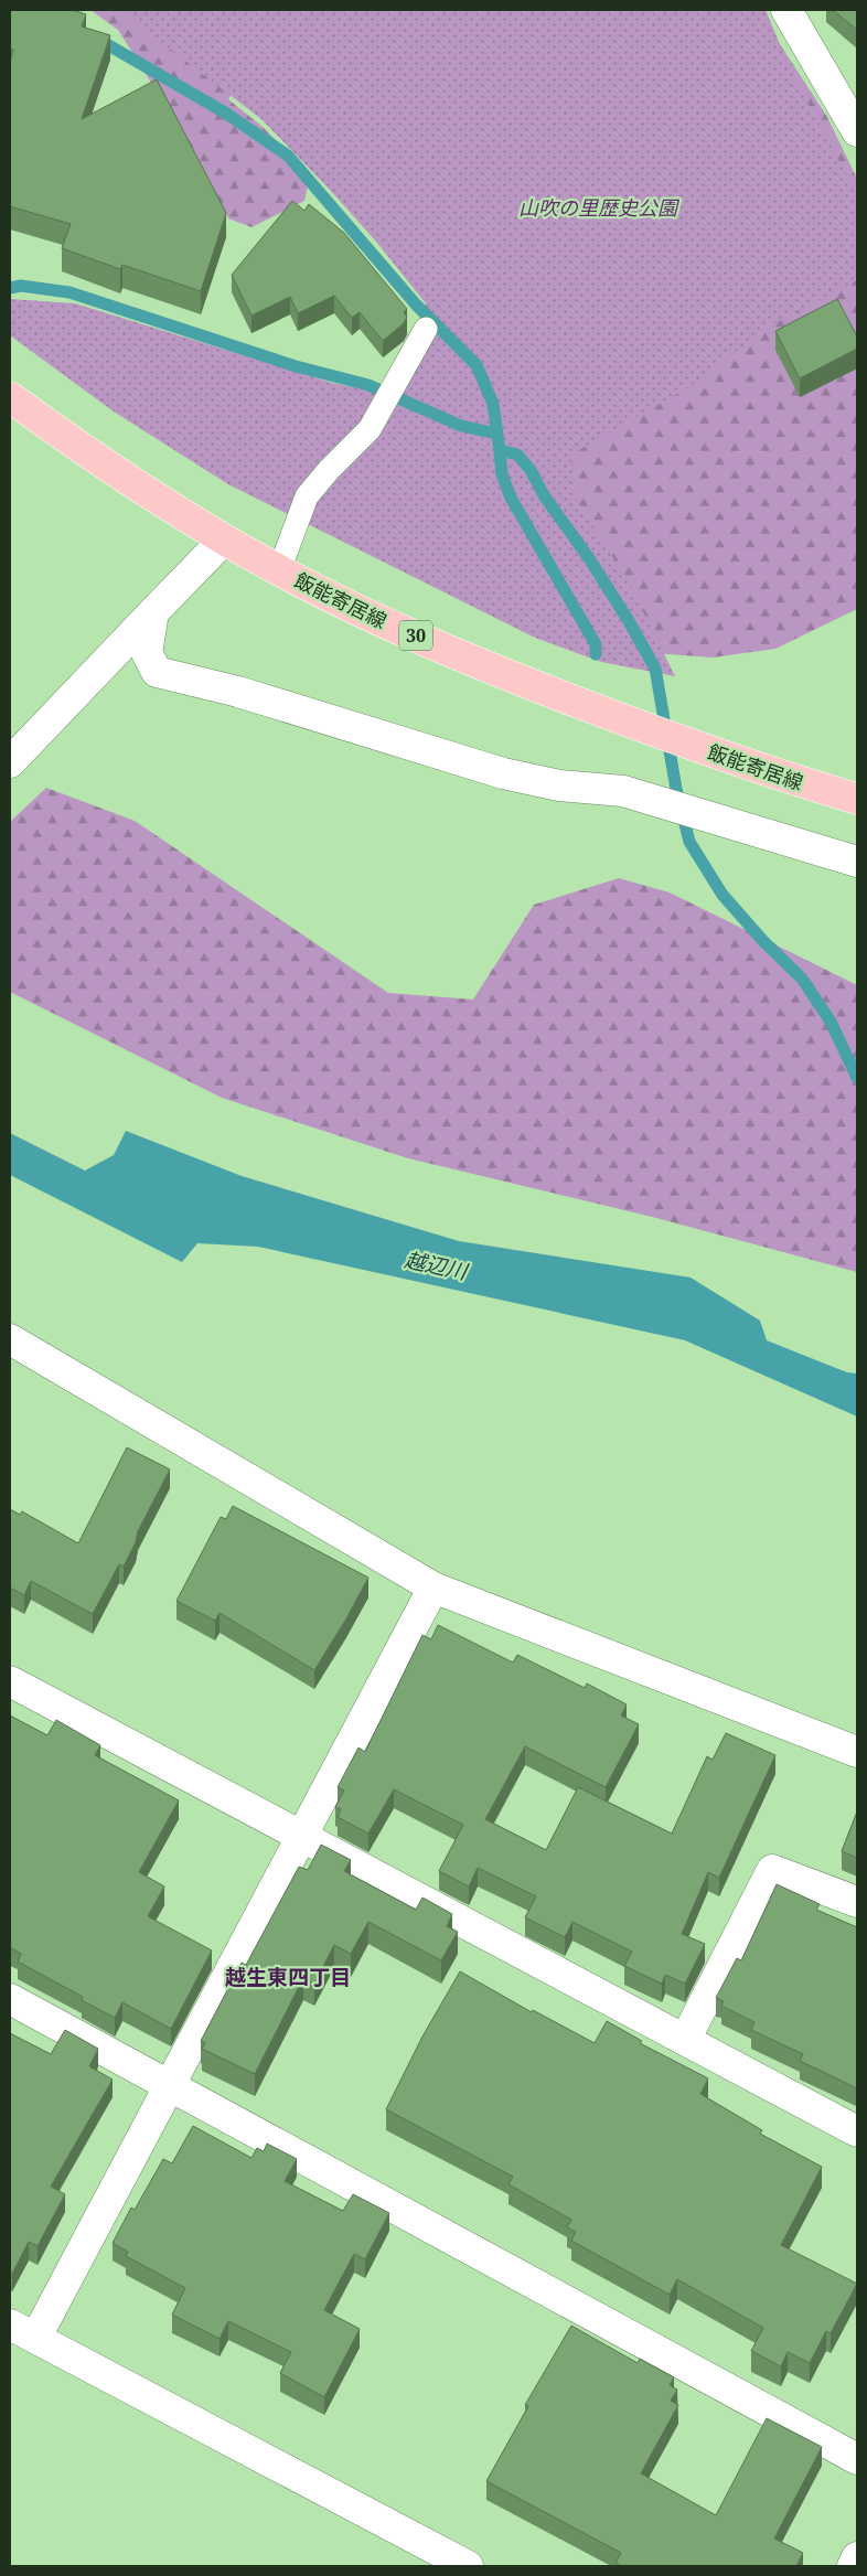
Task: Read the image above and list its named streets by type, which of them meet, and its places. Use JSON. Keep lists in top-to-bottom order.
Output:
{
  "streets": {
    "main road": ["飯能寄居線", "30"]
  },
  "districts": ["越生東四丁目"],
  "water": ["越辺川"],
  "parks": ["山吹の里歴史公園"]
}
